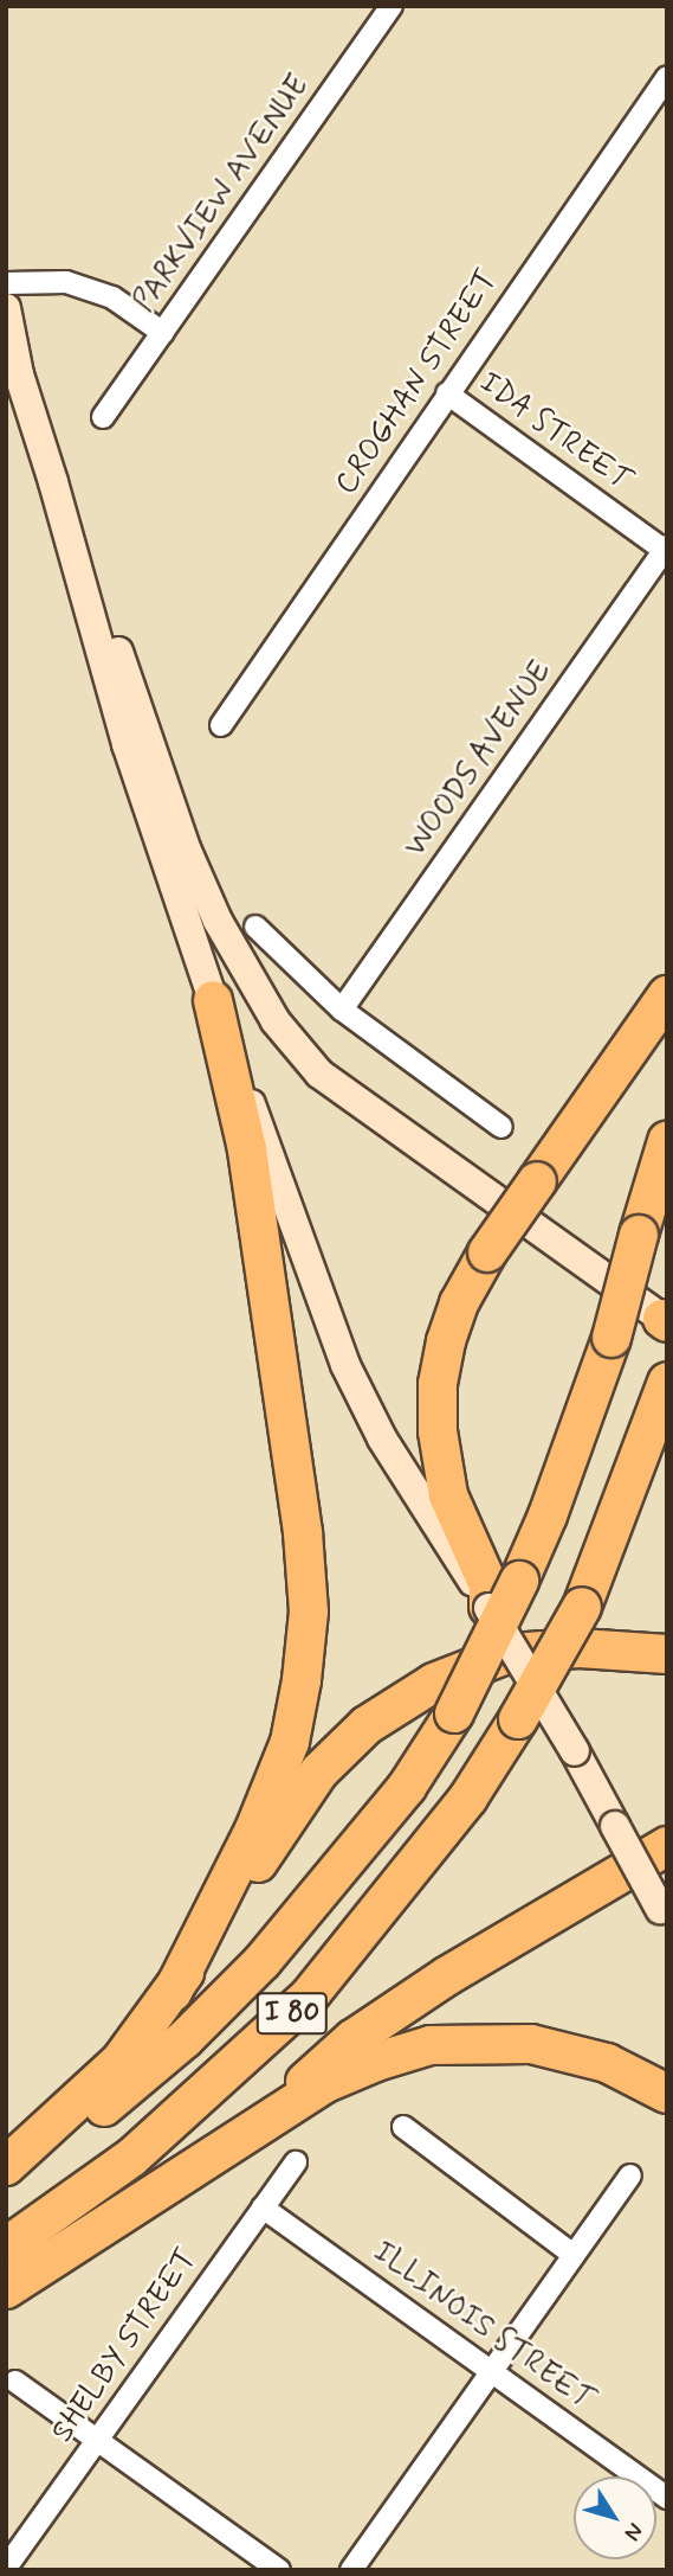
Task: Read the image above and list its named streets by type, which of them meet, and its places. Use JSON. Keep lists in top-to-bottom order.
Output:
{
  "streets": {
    "highway": ["I 80"],
    "street": [
      "PARKVIEW AVENUE",
      "CROGHAN STREET",
      "IDA STREET",
      "WOODS AVENUE",
      "ILLINOIS STREET",
      "SHELBY STREET"
    ]
  },
  "crossings": [
    ["CROGHAN STREET", "IDA STREET"],
    ["IDA STREET", "WOODS AVENUE"],
    ["ILLINOIS STREET", "SHELBY STREET"]
  ],
  "north": "bottom right"
}
